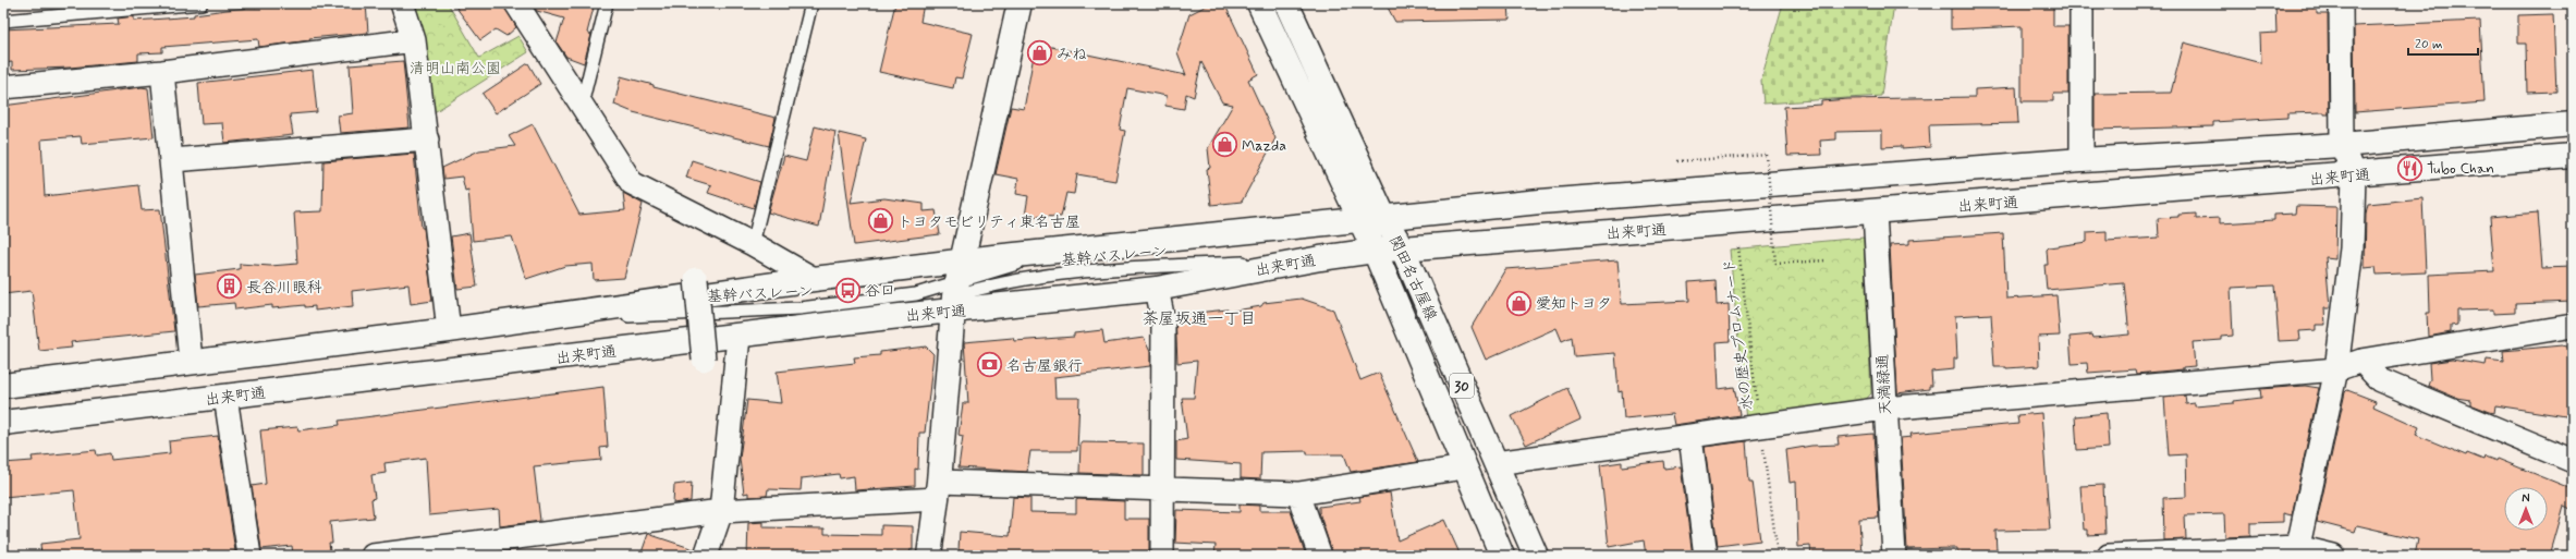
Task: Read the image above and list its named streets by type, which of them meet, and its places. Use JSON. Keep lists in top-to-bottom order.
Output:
{
  "streets": {
    "main road": ["出来町通", "関田名古屋線", "30"],
    "street": ["天満緑通"],
    "lane": ["基幹バスレーン"],
    "path": ["水の歴史プロムナード"]
  },
  "crossings": [
    ["出来町通", "基幹バスレーン"],
    ["出来町通", "関田名古屋線"],
    ["出来町通", "天満緑通"]
  ],
  "districts": ["茶屋坂通一丁目"],
  "parks": ["清明山南公園"],
  "places": {
    "shop": [
      "みね",
      "Mazda",
      "トヨタモビリティ東名古屋",
      "愛知トヨタ"
    ],
    "restaurant": ["Tubo Chan"],
    "building": ["長谷川眼科"],
    "bus stop": ["谷口"],
    "bank": ["名古屋銀行"]
  },
  "scale_bar": "20 m",
  "north": "top"
}
